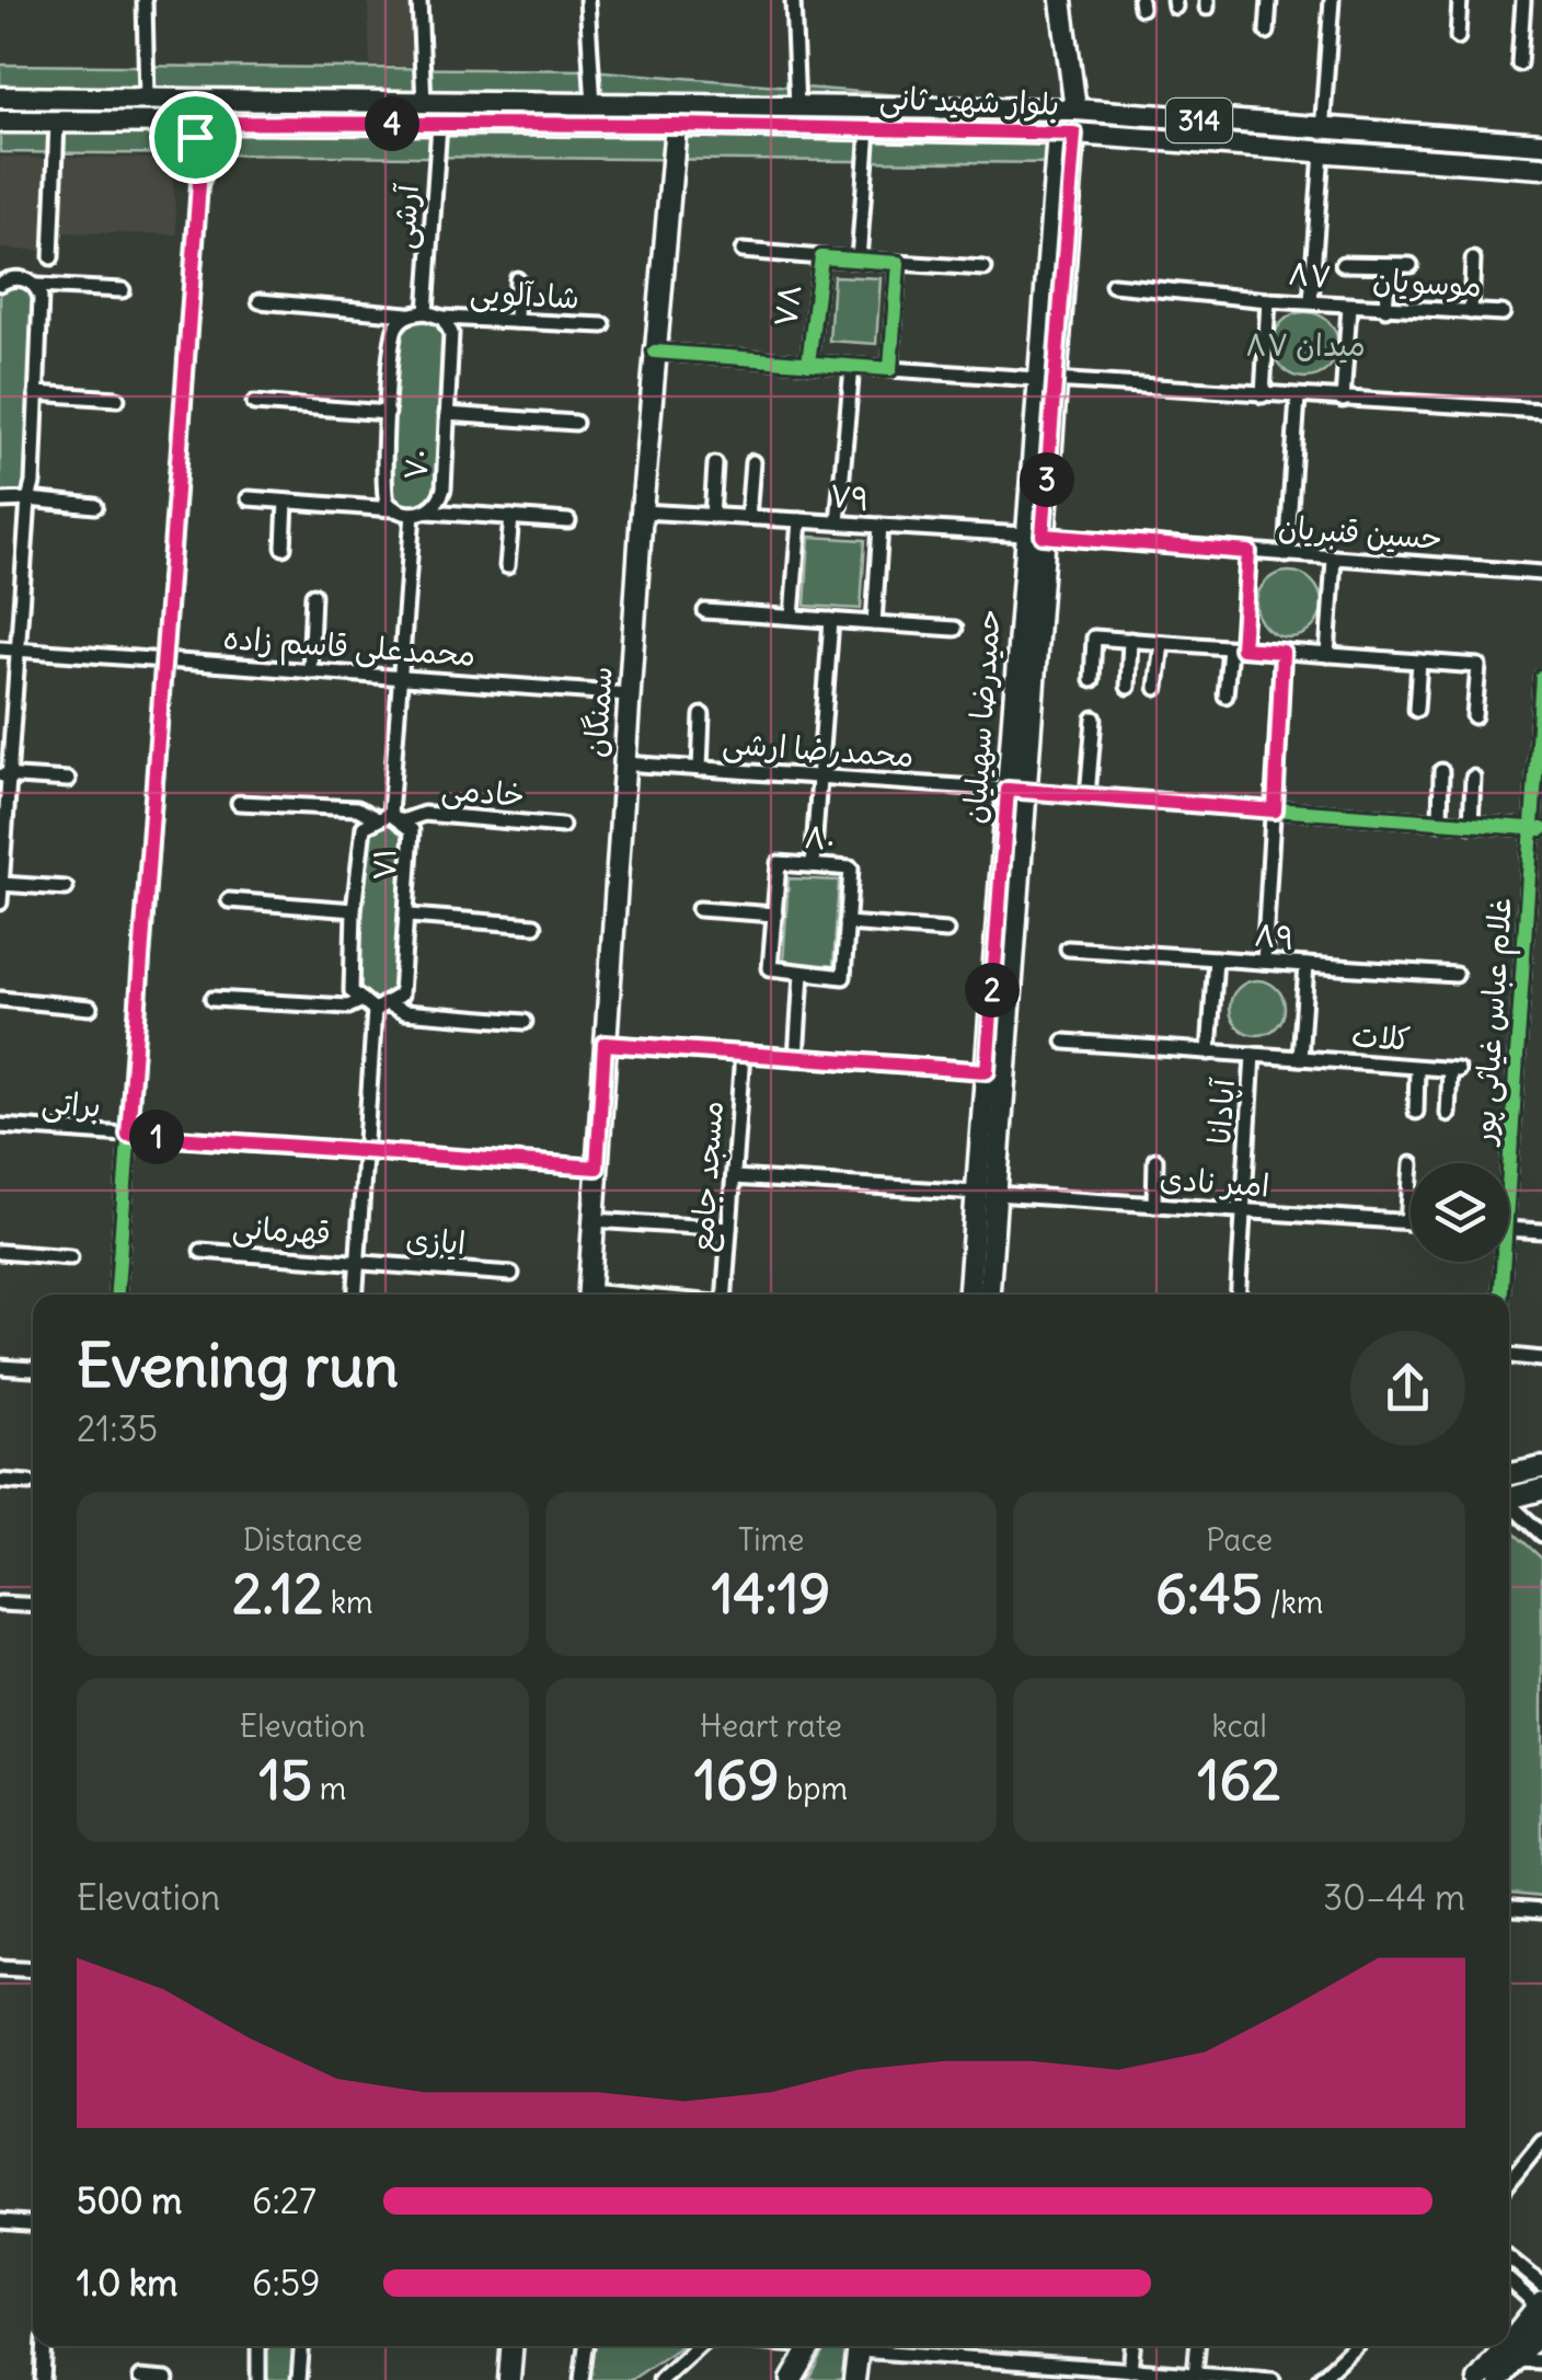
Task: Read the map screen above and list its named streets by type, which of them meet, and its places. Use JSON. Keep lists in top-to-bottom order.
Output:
{
  "streets": {
    "main road": [
      "بلوار شهید ثانی",
      "314",
      "سمنگان",
      "حمیدرضا سهیلیان"
    ],
    "street": [
      "آرشی",
      "۸۷",
      "موسویان",
      "شادآلویی",
      "۷۸",
      "۷۰",
      "۷۹",
      "حسین قنبریان",
      "محمدعلی قاسم زاده",
      "محمدرضا ارشی",
      "خادمی",
      "۸۰",
      "۷۱",
      "۸۹",
      "غلام عباس غیاثی ‌پور",
      "کلات",
      "براتی",
      "آپادانا",
      "مسجد جامع",
      "امیر نادی",
      "قهرمانی",
      "ایازی"
    ]
  },
  "crossings": [
    ["بلوار شهید ثانی", "آرشی"],
    ["بلوار شهید ثانی", "سمنگان"],
    ["بلوار شهید ثانی", "حمیدرضا سهیلیان"],
    ["۸۷", "موسویان"],
    ["۸۷", "۷۸"],
    ["شادآلویی", "۷۰"],
    ["۷۸", "حمیدرضا سهیلیان"],
    ["۷۹", "حسین قنبریان"],
    ["حسین قنبریان", "حمیدرضا سهیلیان"],
    ["محمدعلی قاسم زاده", "سمنگان"],
    ["سمنگان", "محمدرضا ارشی"],
    ["سمنگان", "براتی"],
    ["حمیدرضا سهیلیان", "محمدرضا ارشی"],
    ["حمیدرضا سهیلیان", "امیر نادی"],
    ["محمدرضا ارشی", "غلام عباس غیاثی ‌پور"],
    ["خادمی", "۷۱"],
    ["۸۹", "کلات"],
    ["آپادانا", "امیر نادی"],
    ["مسجد جامع", "امیر نادی"],
    ["قهرمانی", "ایازی"]
  ],
  "parks": ["میدان ۸۷"],
  "page": {
    "pins": [
      "4",
      "3",
      "2",
      "1"
    ],
    "heading": ["Evening run", "21:35"],
    "stats": [
      ["Distance", "2.12 km"],
      ["Time", "14:19"],
      ["Pace", "6:45 /km"],
      ["Elevation", "15 m"],
      ["Heart rate", "169 bpm"],
      ["kcal", "162"]
    ],
    "chart": ["Elevation", "30–44 m"],
    "list": [
      {
        "name": "500 m",
        "note": "6:27"
      },
      {
        "name": "1.0 km",
        "note": "6:59"
      }
    ]
  }
}
